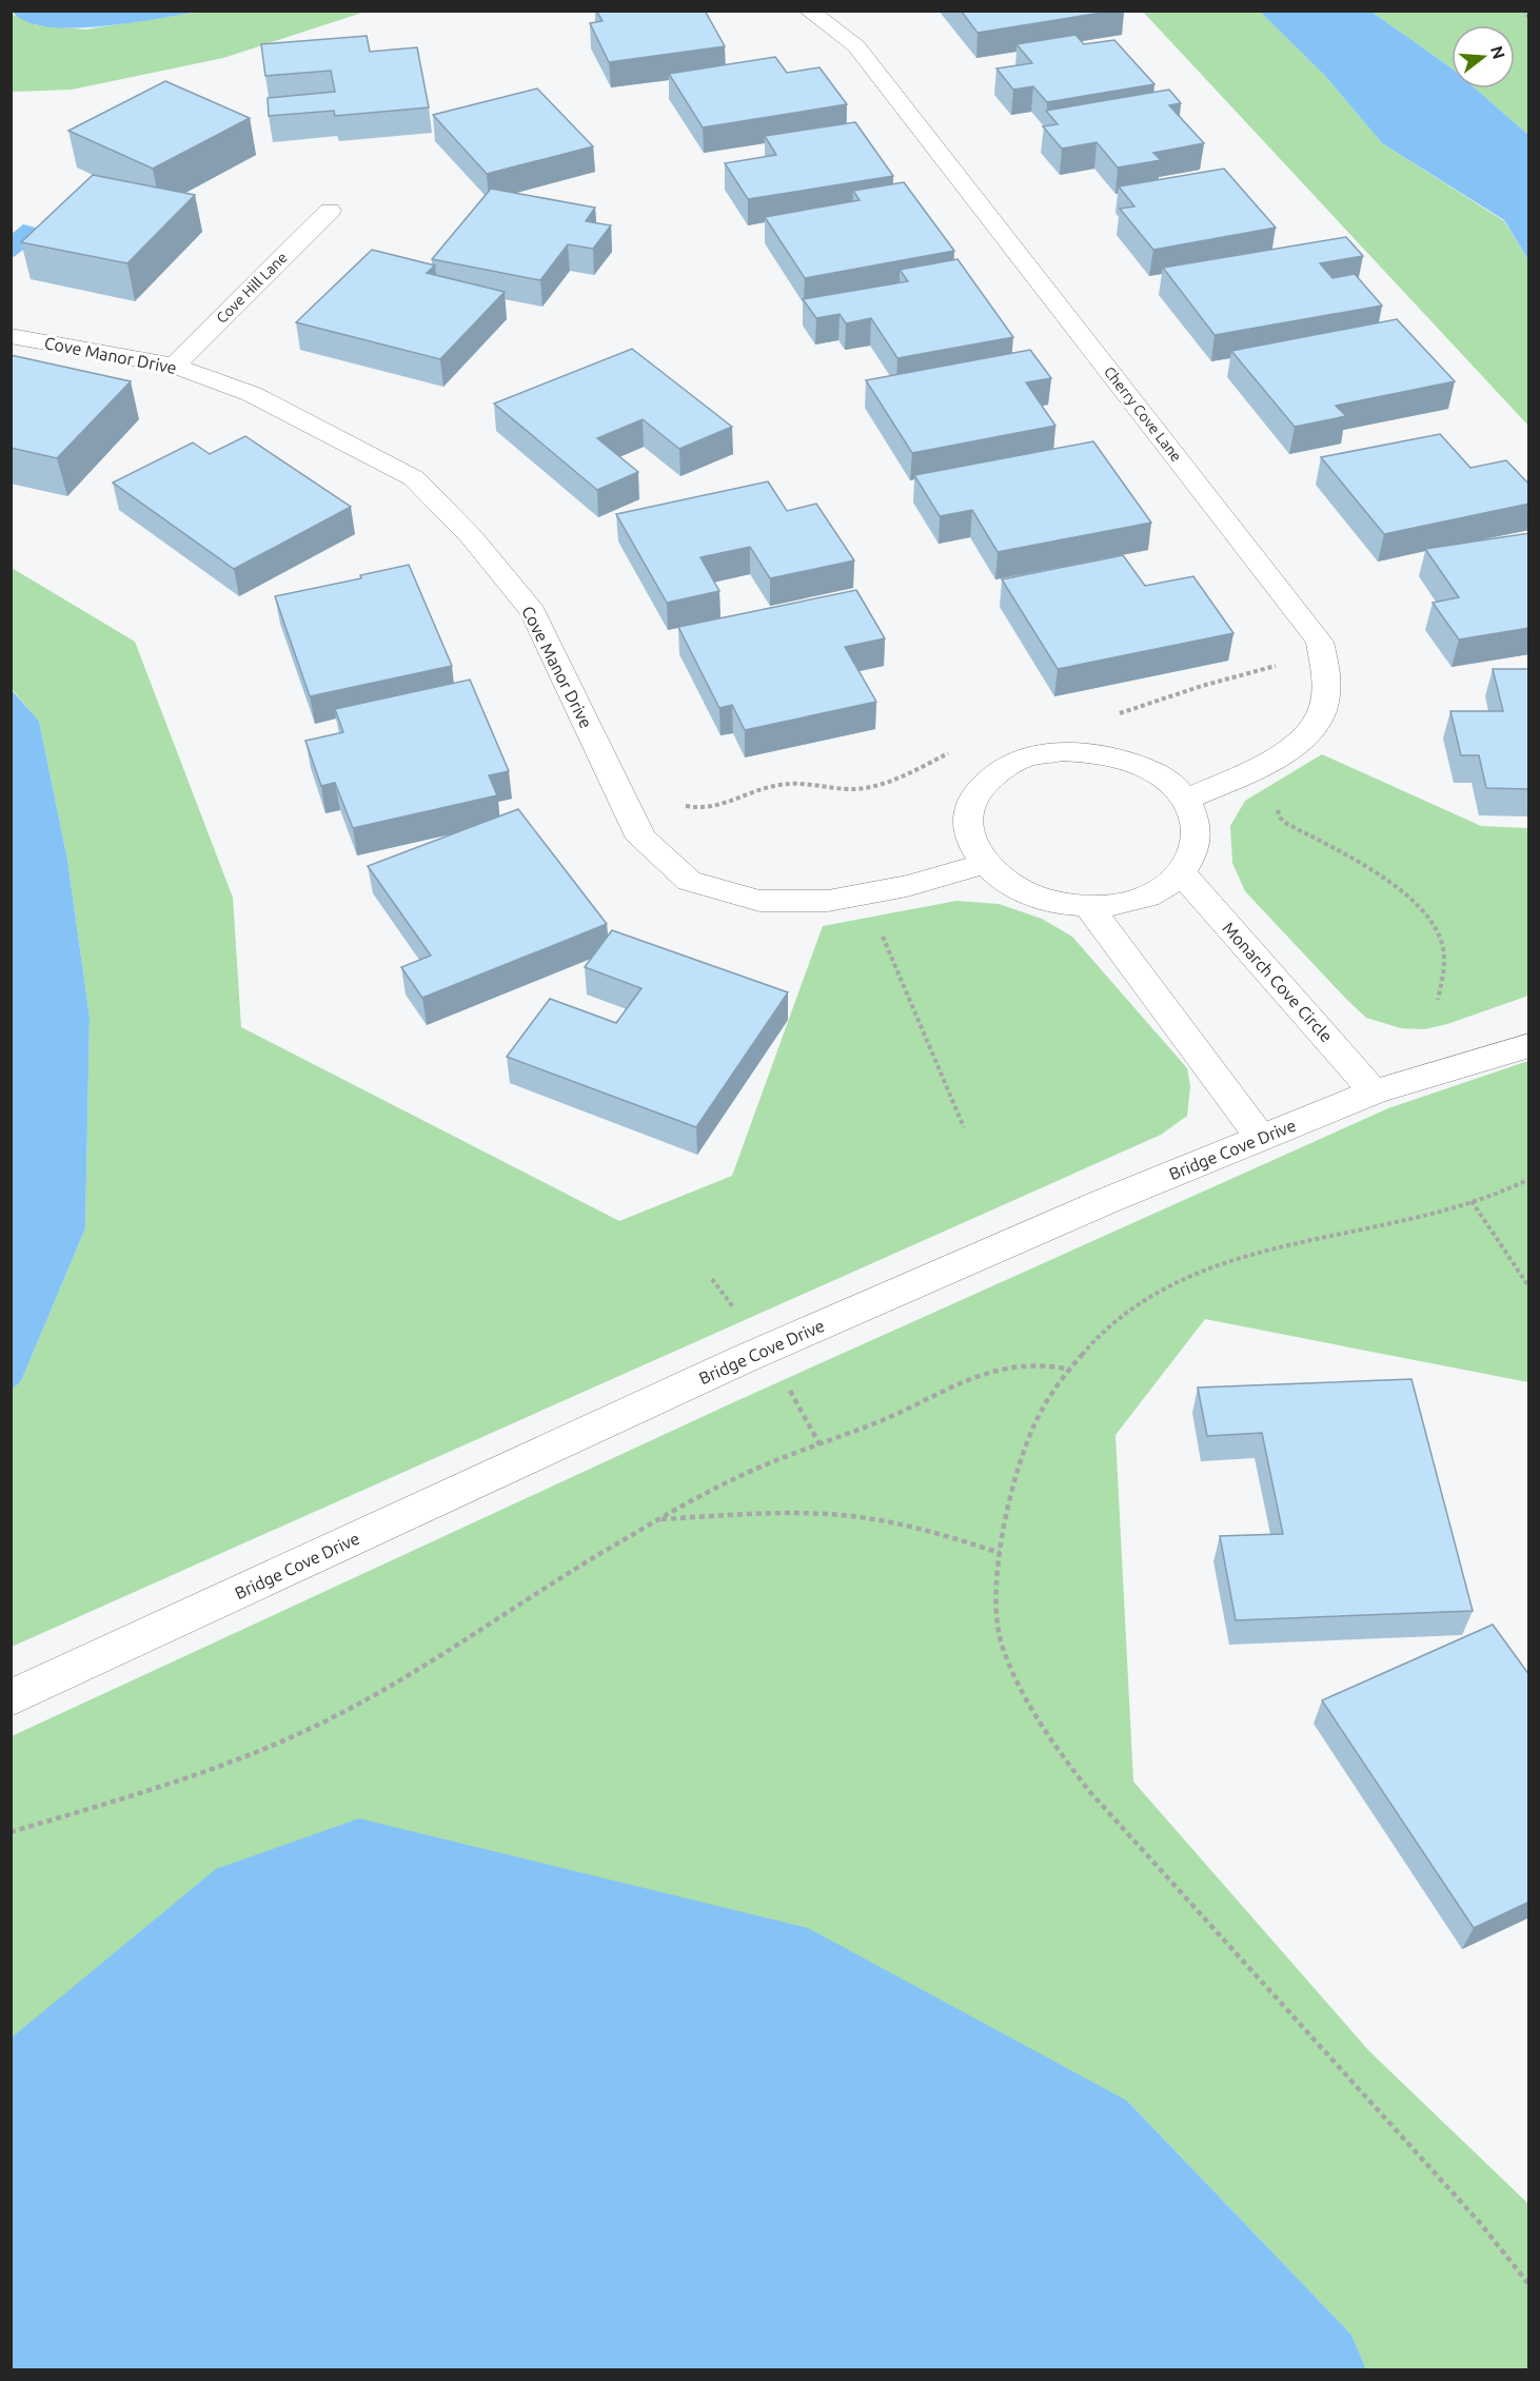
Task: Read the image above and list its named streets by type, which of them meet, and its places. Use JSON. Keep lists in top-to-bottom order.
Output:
{
  "streets": {
    "street": [
      "Cove Hill Lane",
      "Cove Manor Drive",
      "Cherry Cove Lane",
      "Monarch Cove Circle",
      "Bridge Cove Drive"
    ]
  },
  "crossings": [
    ["Cove Hill Lane", "Cove Manor Drive"],
    ["Cove Manor Drive", "Cherry Cove Lane"],
    ["Cove Manor Drive", "Monarch Cove Circle"],
    ["Cherry Cove Lane", "Monarch Cove Circle"],
    ["Monarch Cove Circle", "Bridge Cove Drive"]
  ],
  "north": "right"
}
